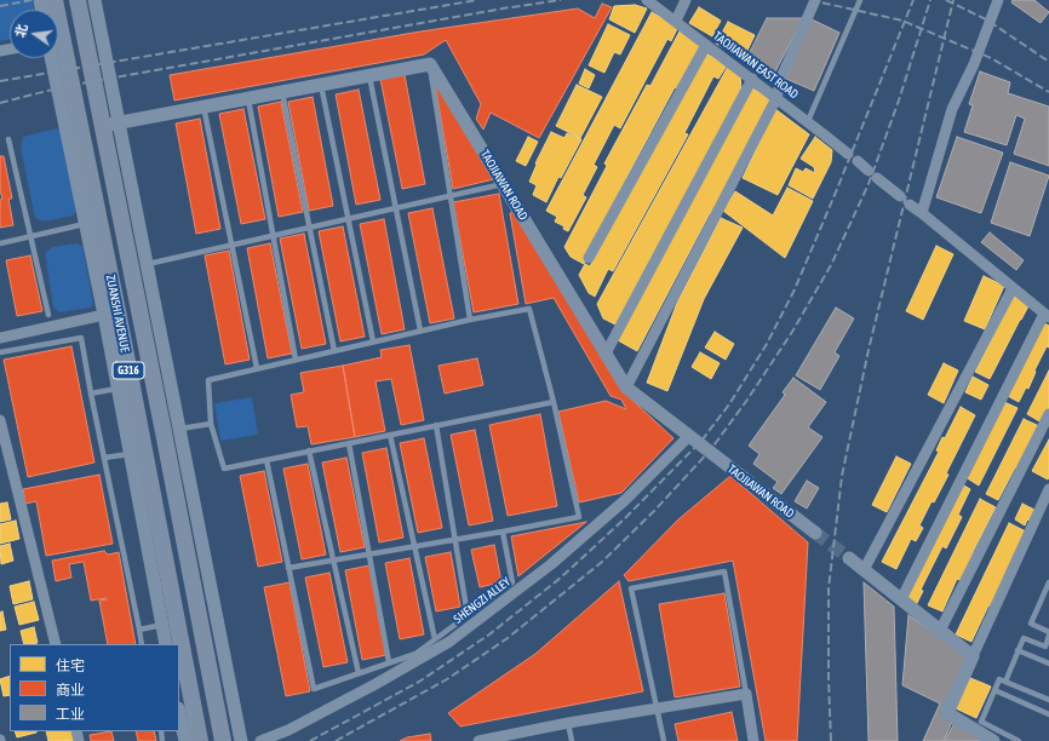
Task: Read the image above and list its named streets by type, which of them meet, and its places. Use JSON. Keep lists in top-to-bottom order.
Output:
{
  "streets": {
    "highway": ["ZUANSHI AVENUE", "G316"],
    "street": ["TAOJIAWAN EAST ROAD", "TAOJIAWAN ROAD", "SHENGZI ALLEY"]
  },
  "crossings": [
    ["TAOJIAWAN ROAD", "SHENGZI ALLEY"]
  ],
  "legend": ["住宅", "商业", "工业"],
  "north": "left"
}
